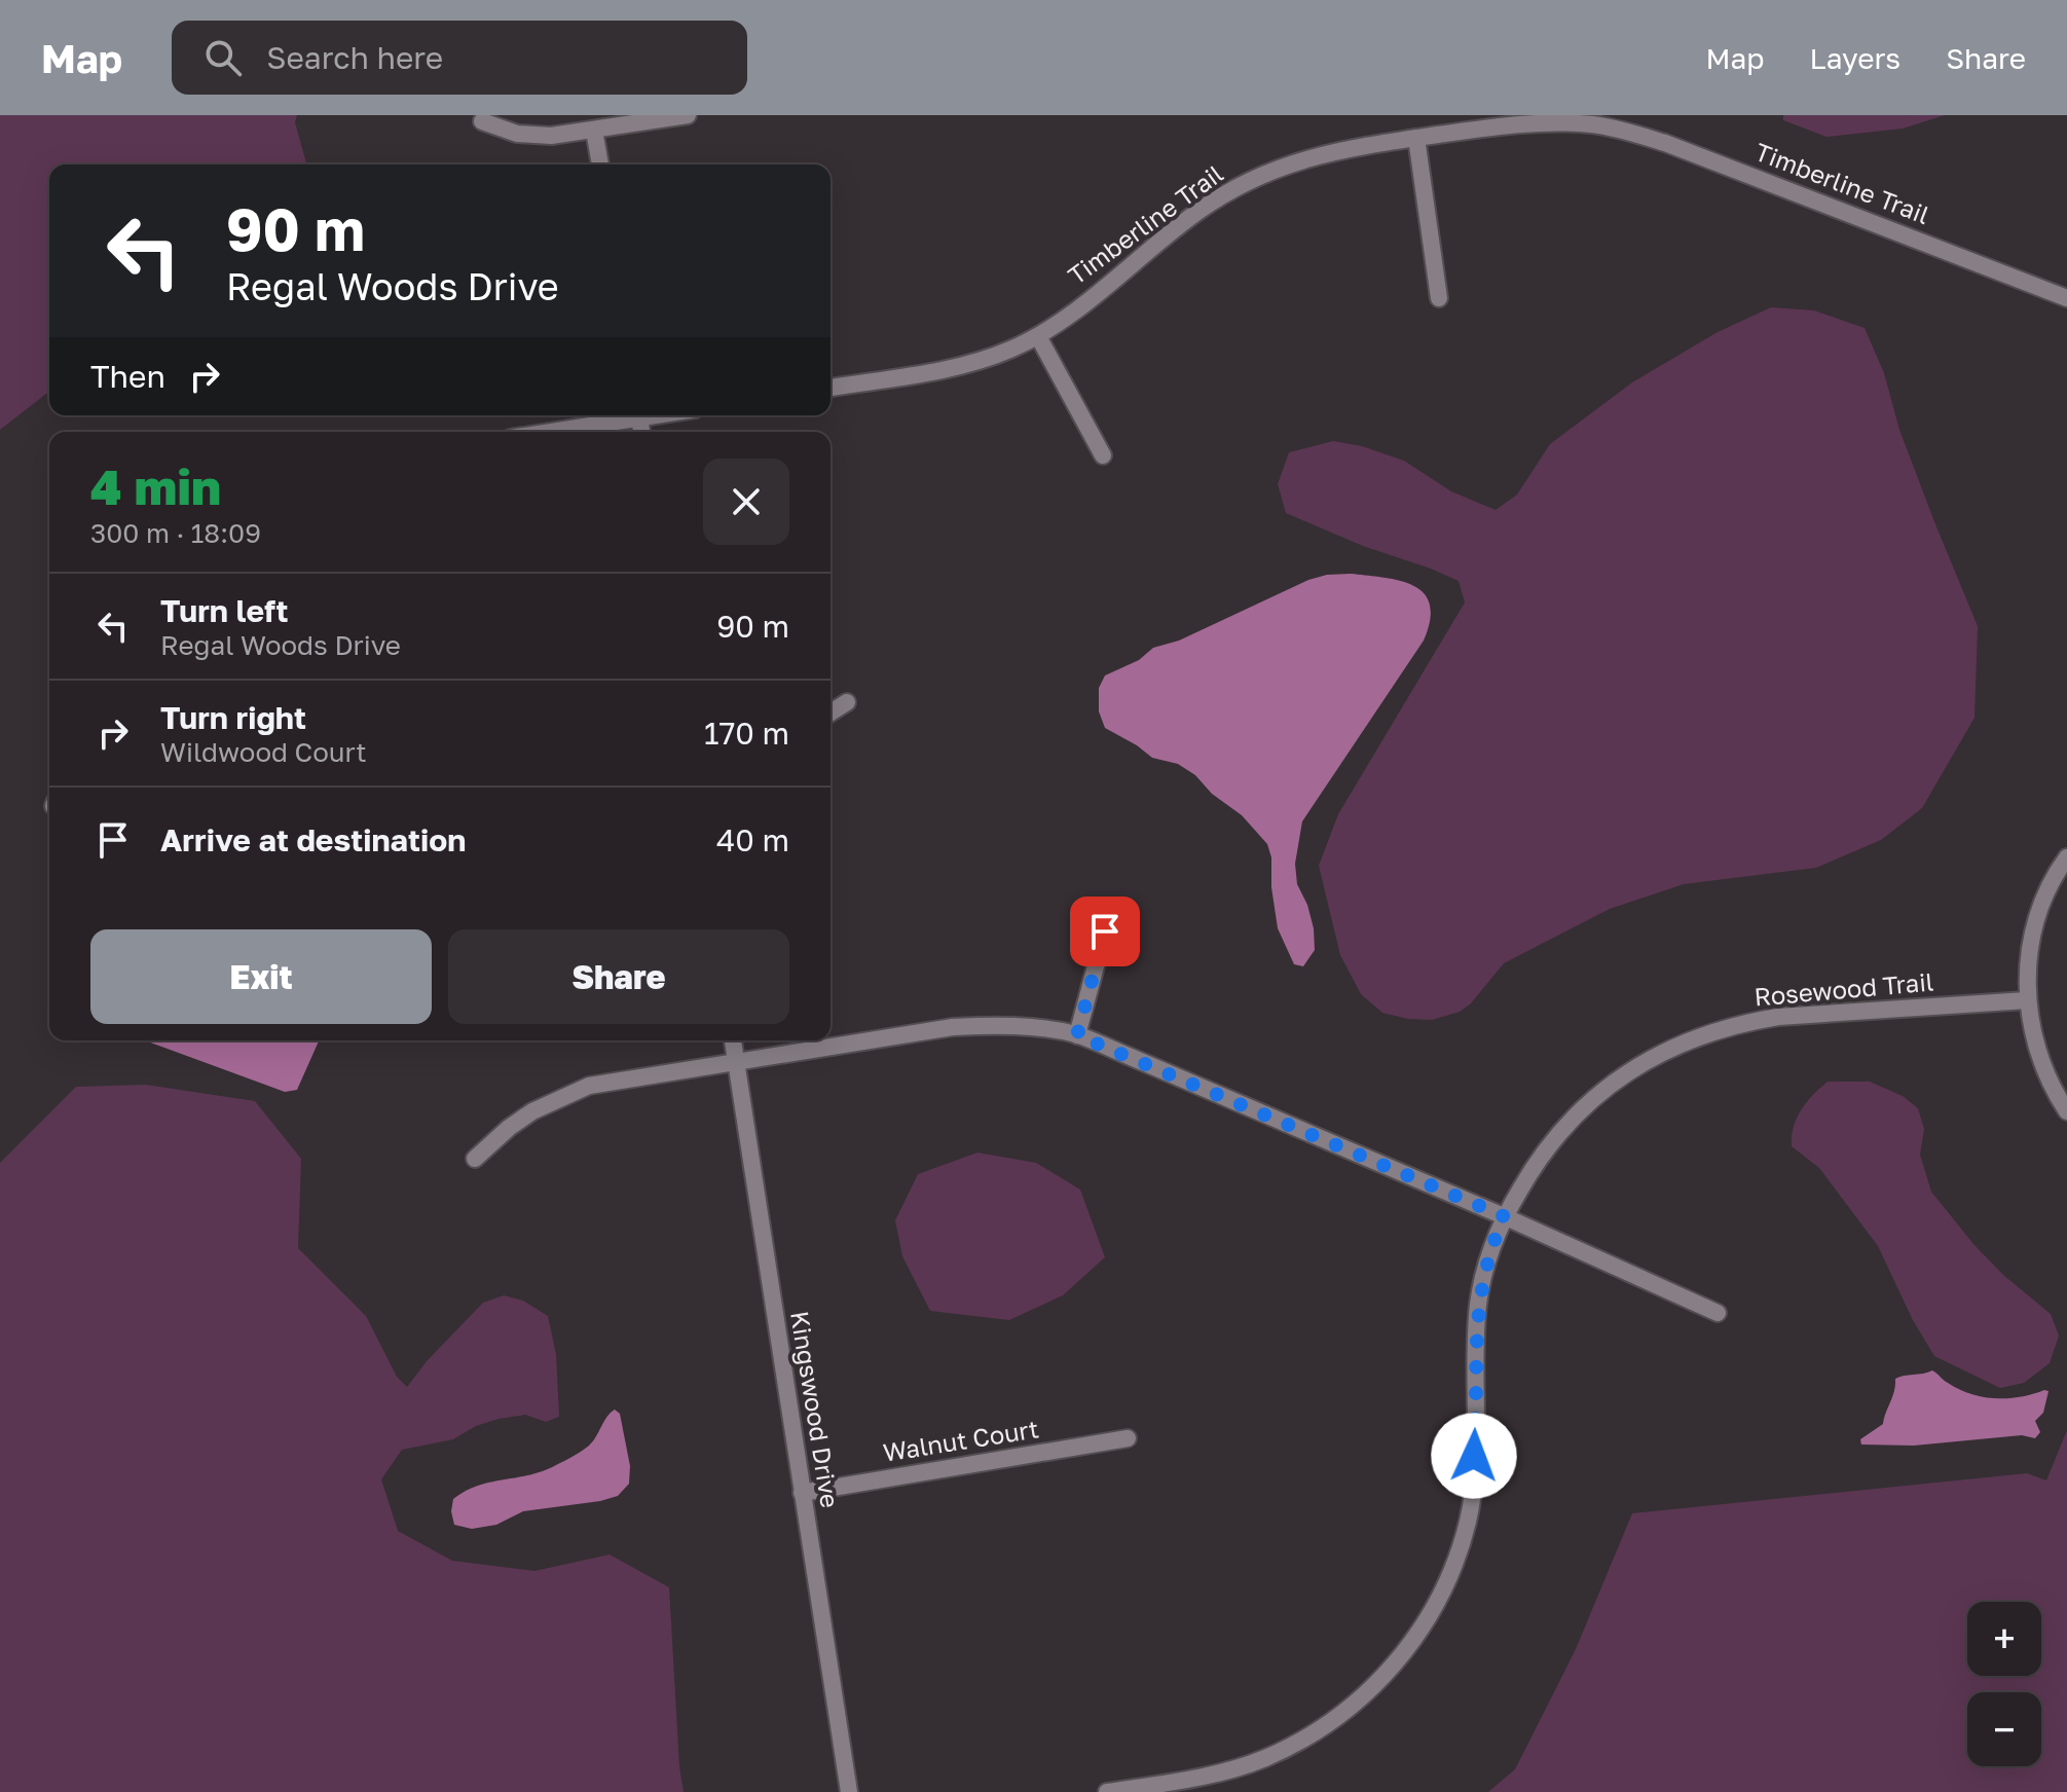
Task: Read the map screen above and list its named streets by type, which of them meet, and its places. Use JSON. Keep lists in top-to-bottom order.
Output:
{
  "streets": {
    "street": [
      "Timberline Trail",
      "Rosewood Trail",
      "Kingswood Drive",
      "Walnut Court"
    ]
  },
  "crossings": [
    ["Kingswood Drive", "Walnut Court"]
  ],
  "page": {
    "header": "Map",
    "search": "Search here",
    "nav": ["Map", "Layers", "Share"],
    "turn": ["90 m", "Regal Woods Drive"],
    "then": "Then",
    "heading": ["4 min", "300 m · 18:09"],
    "list": [
      {
        "name": "Turn left",
        "note": "Regal Woods Drive",
        "value": "90 m"
      },
      {
        "name": "Turn right",
        "note": "Wildwood Court",
        "value": "170 m"
      },
      {
        "name": "Arrive at destination",
        "value": "40 m"
      }
    ],
    "buttons": ["Exit", "Share"],
    "map_buttons": ["+", "−"]
  }
}
